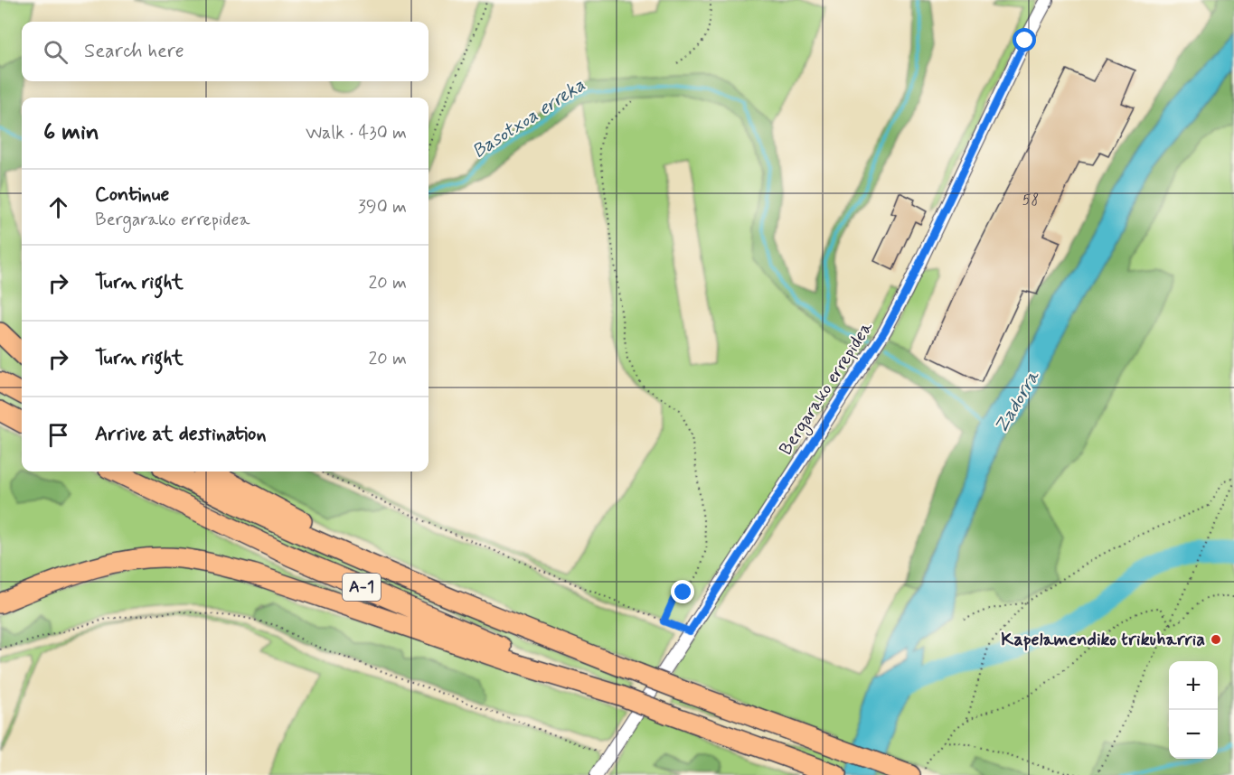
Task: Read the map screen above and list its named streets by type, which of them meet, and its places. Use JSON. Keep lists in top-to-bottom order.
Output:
{
  "streets": {
    "highway": ["A-1"],
    "street": ["Bergarako errepidea"]
  },
  "water": ["Basotxoa erreka", "Zadorra"],
  "places": ["Kapelamendiko trikuharria"],
  "house_numbers": ["58"],
  "page": {
    "search": "Search here",
    "heading": ["6 min", "Walk · 430 m"],
    "list": [
      ["Continue", "Bergarako errepidea", "390 m"],
      ["Turn right", "20 m"],
      ["Turn right", "20 m"],
      "Arrive at destination"
    ],
    "map_buttons": ["+", "−"]
  }
}
